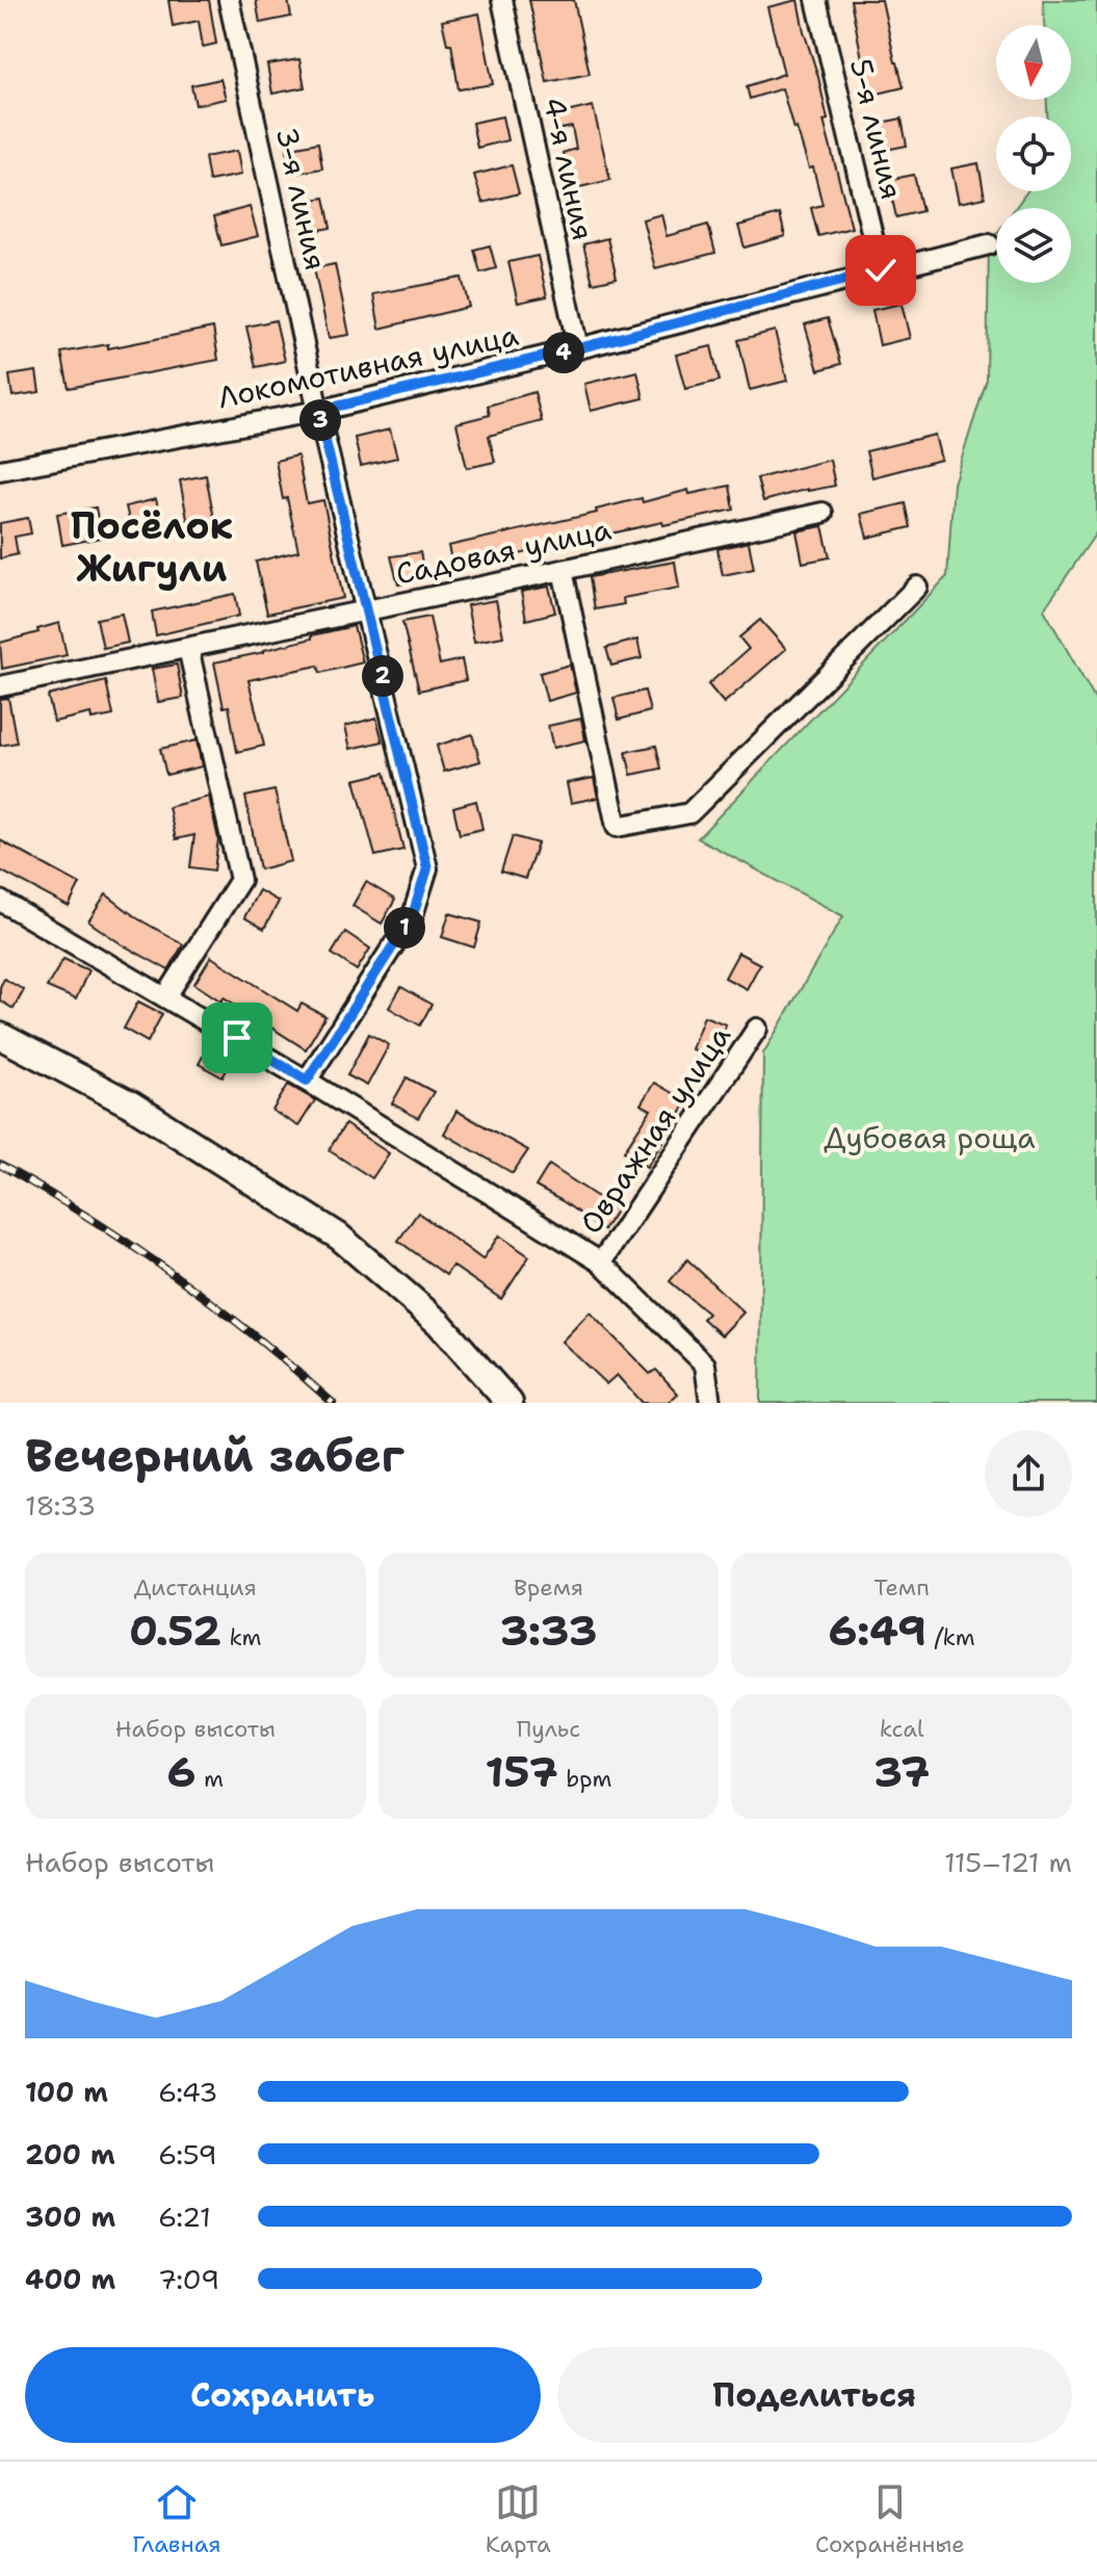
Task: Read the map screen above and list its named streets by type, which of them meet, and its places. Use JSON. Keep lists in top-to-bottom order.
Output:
{
  "streets": {
    "street": [
      "5-я линия",
      "4-я линия",
      "3-я линия",
      "Локомотивная улица",
      "Садовая улица",
      "Овражная улица"
    ]
  },
  "crossings": [
    ["5-я линия", "Локомотивная улица"],
    ["4-я линия", "Локомотивная улица"],
    ["3-я линия", "Локомотивная улица"],
    ["3-я линия", "Садовая улица"]
  ],
  "districts": ["Посёлок Жигули"],
  "parks": ["Дубовая роща"],
  "north": "bottom",
  "page": {
    "pins": [
      "4",
      "3",
      "2",
      "1"
    ],
    "heading": ["Вечерний забег", "18:33"],
    "stats": [
      ["Дистанция", "0.52 km"],
      ["Время", "3:33"],
      ["Темп", "6:49 /km"],
      ["Набор высоты", "6 m"],
      ["Пульс", "157 bpm"],
      ["kcal", "37"]
    ],
    "chart": ["Набор высоты", "115–121 m"],
    "list": [
      {
        "name": "100 m",
        "note": "6:43"
      },
      {
        "name": "200 m",
        "note": "6:59"
      },
      {
        "name": "300 m",
        "note": "6:21"
      },
      {
        "name": "400 m",
        "note": "7:09"
      }
    ],
    "buttons": ["Сохранить", "Поделиться"],
    "tabs": ["Главная", "Карта", "Сохранённые"]
  }
}
